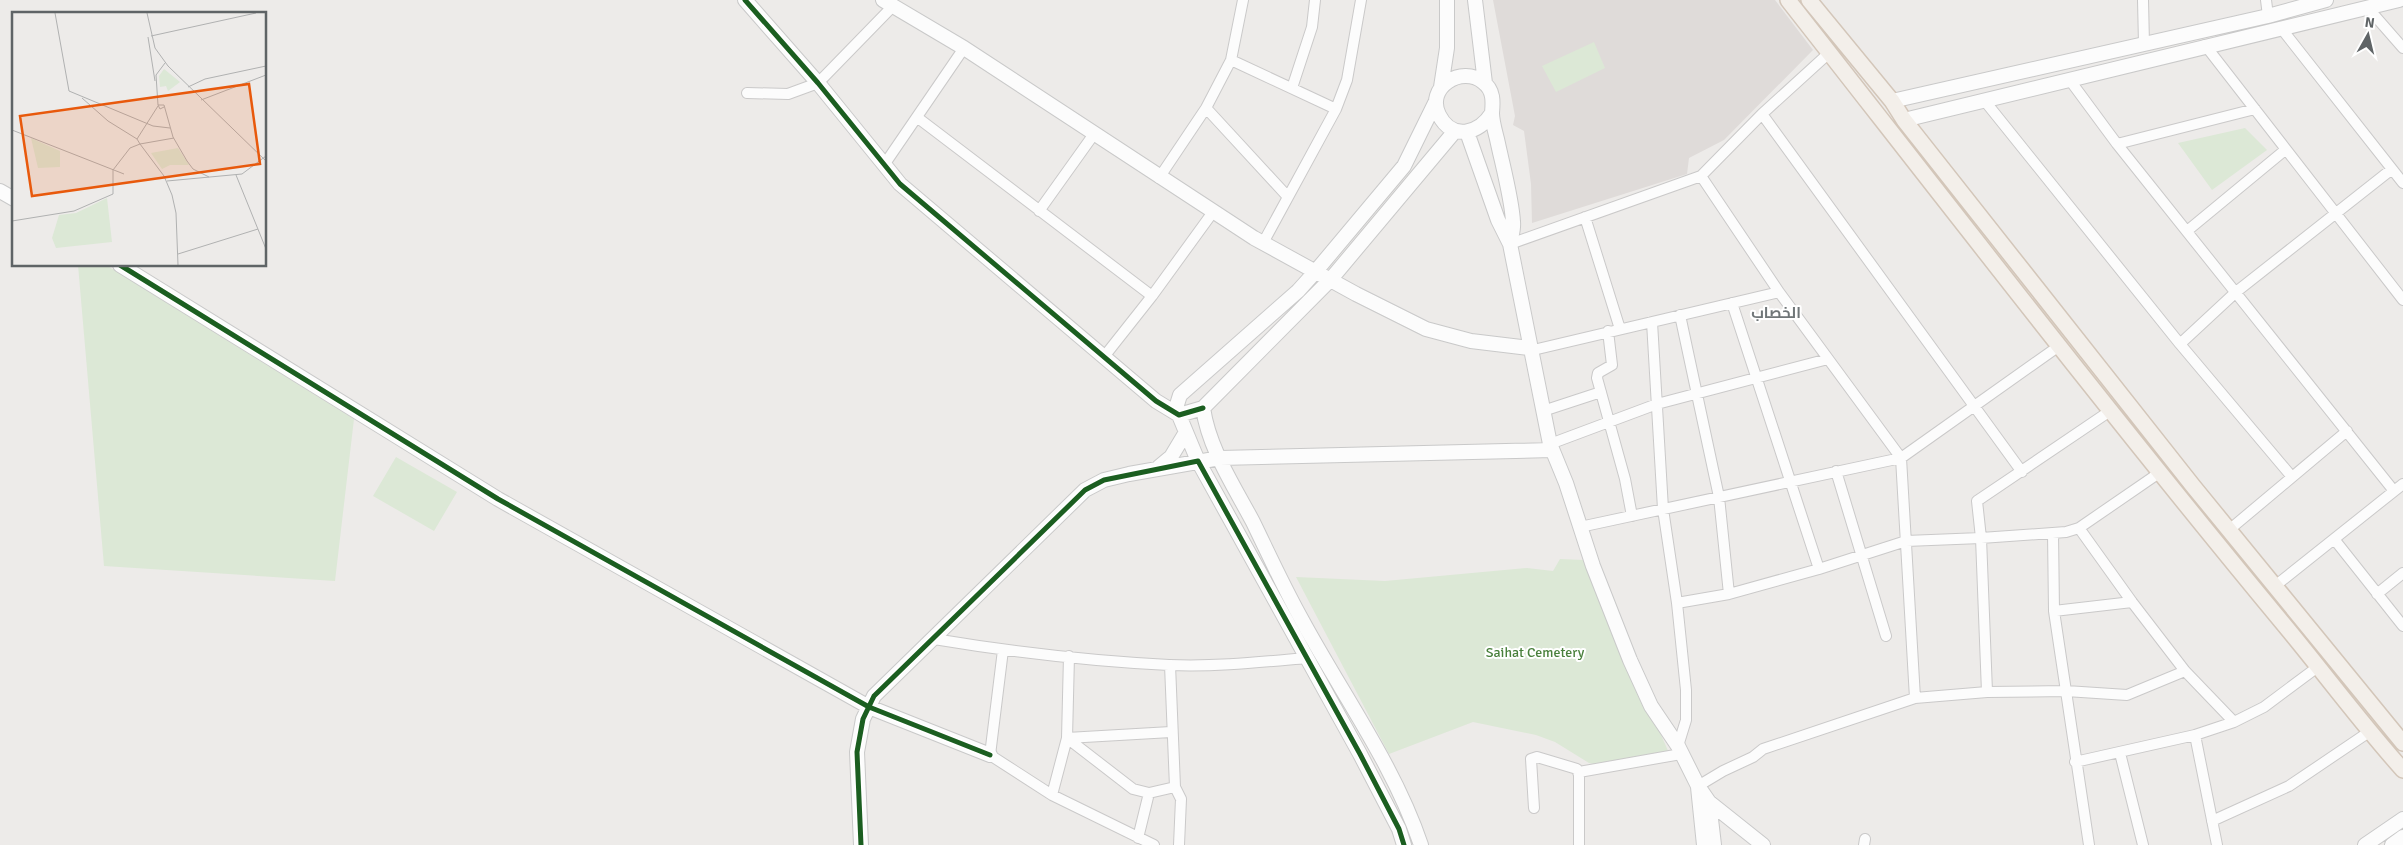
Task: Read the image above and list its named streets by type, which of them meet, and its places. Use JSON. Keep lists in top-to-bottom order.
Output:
{
  "districts": ["الخصاب"],
  "parks": ["Saihat Cemetery"],
  "north": "top"
}
